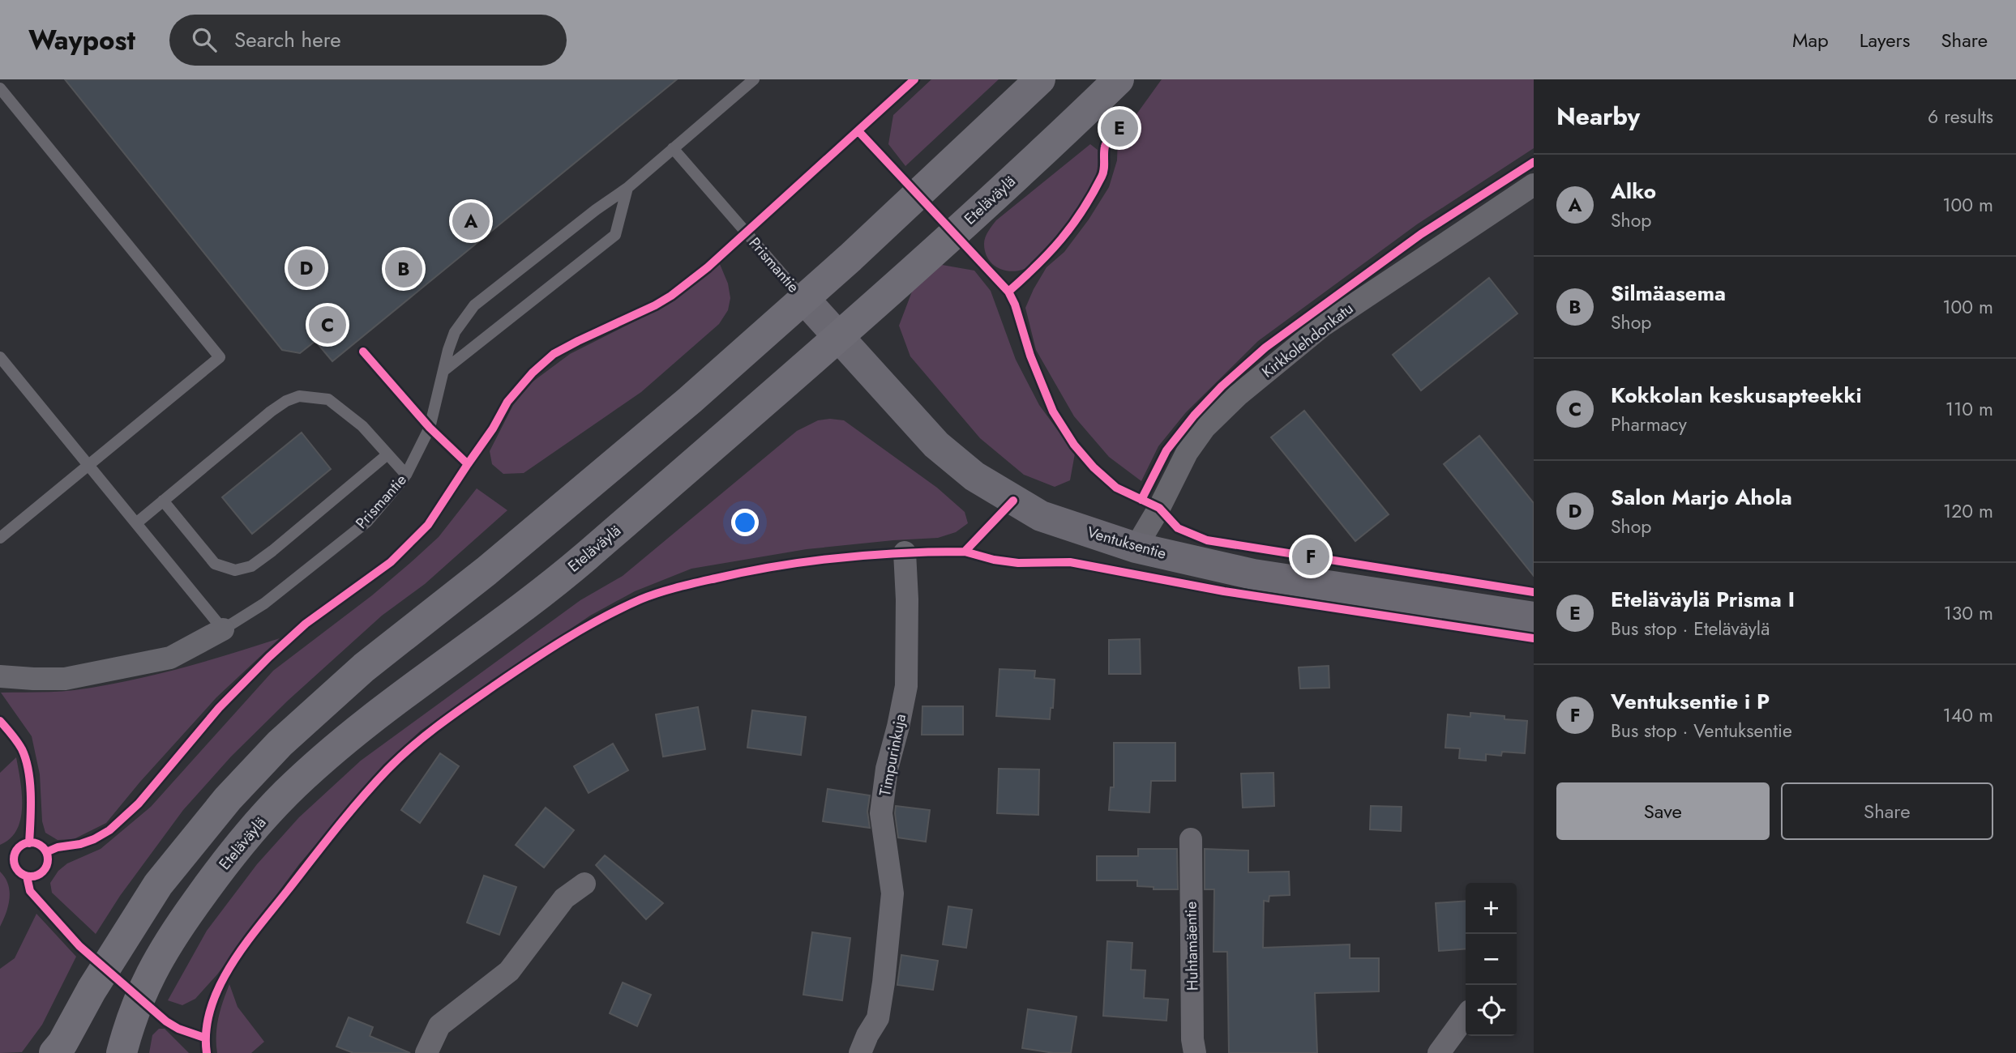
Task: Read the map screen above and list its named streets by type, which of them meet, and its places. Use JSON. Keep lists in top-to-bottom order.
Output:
{
  "streets": {
    "highway": ["Eteläväylä"],
    "main road": ["Ventuksentie"],
    "street": [
      "Prismantie",
      "Kirkkolehdonkatu",
      "Timpurinkuja",
      "Huhtamäentie"
    ]
  },
  "crossings": [
    ["Eteläväylä", "Ventuksentie"],
    ["Prismantie", "Ventuksentie"],
    ["Kirkkolehdonkatu", "Ventuksentie"]
  ],
  "page": {
    "header": "Waypost",
    "search": "Search here",
    "nav": ["Map", "Layers", "Share"],
    "heading": ["Nearby", "6 results"],
    "pins": [
      "E",
      "A",
      "D",
      "B",
      "C",
      "F"
    ],
    "list": [
      {
        "mark": "A",
        "name": "Alko",
        "note": "Shop",
        "value": "100 m"
      },
      {
        "mark": "B",
        "name": "Silmäasema",
        "note": "Shop",
        "value": "100 m"
      },
      {
        "mark": "C",
        "name": "Kokkolan keskusapteekki",
        "note": "Pharmacy",
        "value": "110 m"
      },
      {
        "mark": "D",
        "name": "Salon Marjo Ahola",
        "note": "Shop",
        "value": "120 m"
      },
      {
        "mark": "E",
        "name": "Eteläväylä Prisma I",
        "note": "Bus stop · Eteläväylä",
        "value": "130 m"
      },
      {
        "mark": "F",
        "name": "Ventuksentie i P",
        "note": "Bus stop · Ventuksentie",
        "value": "140 m"
      }
    ],
    "buttons": ["Save", "Share"],
    "map_buttons": ["+", "−"]
  }
}
